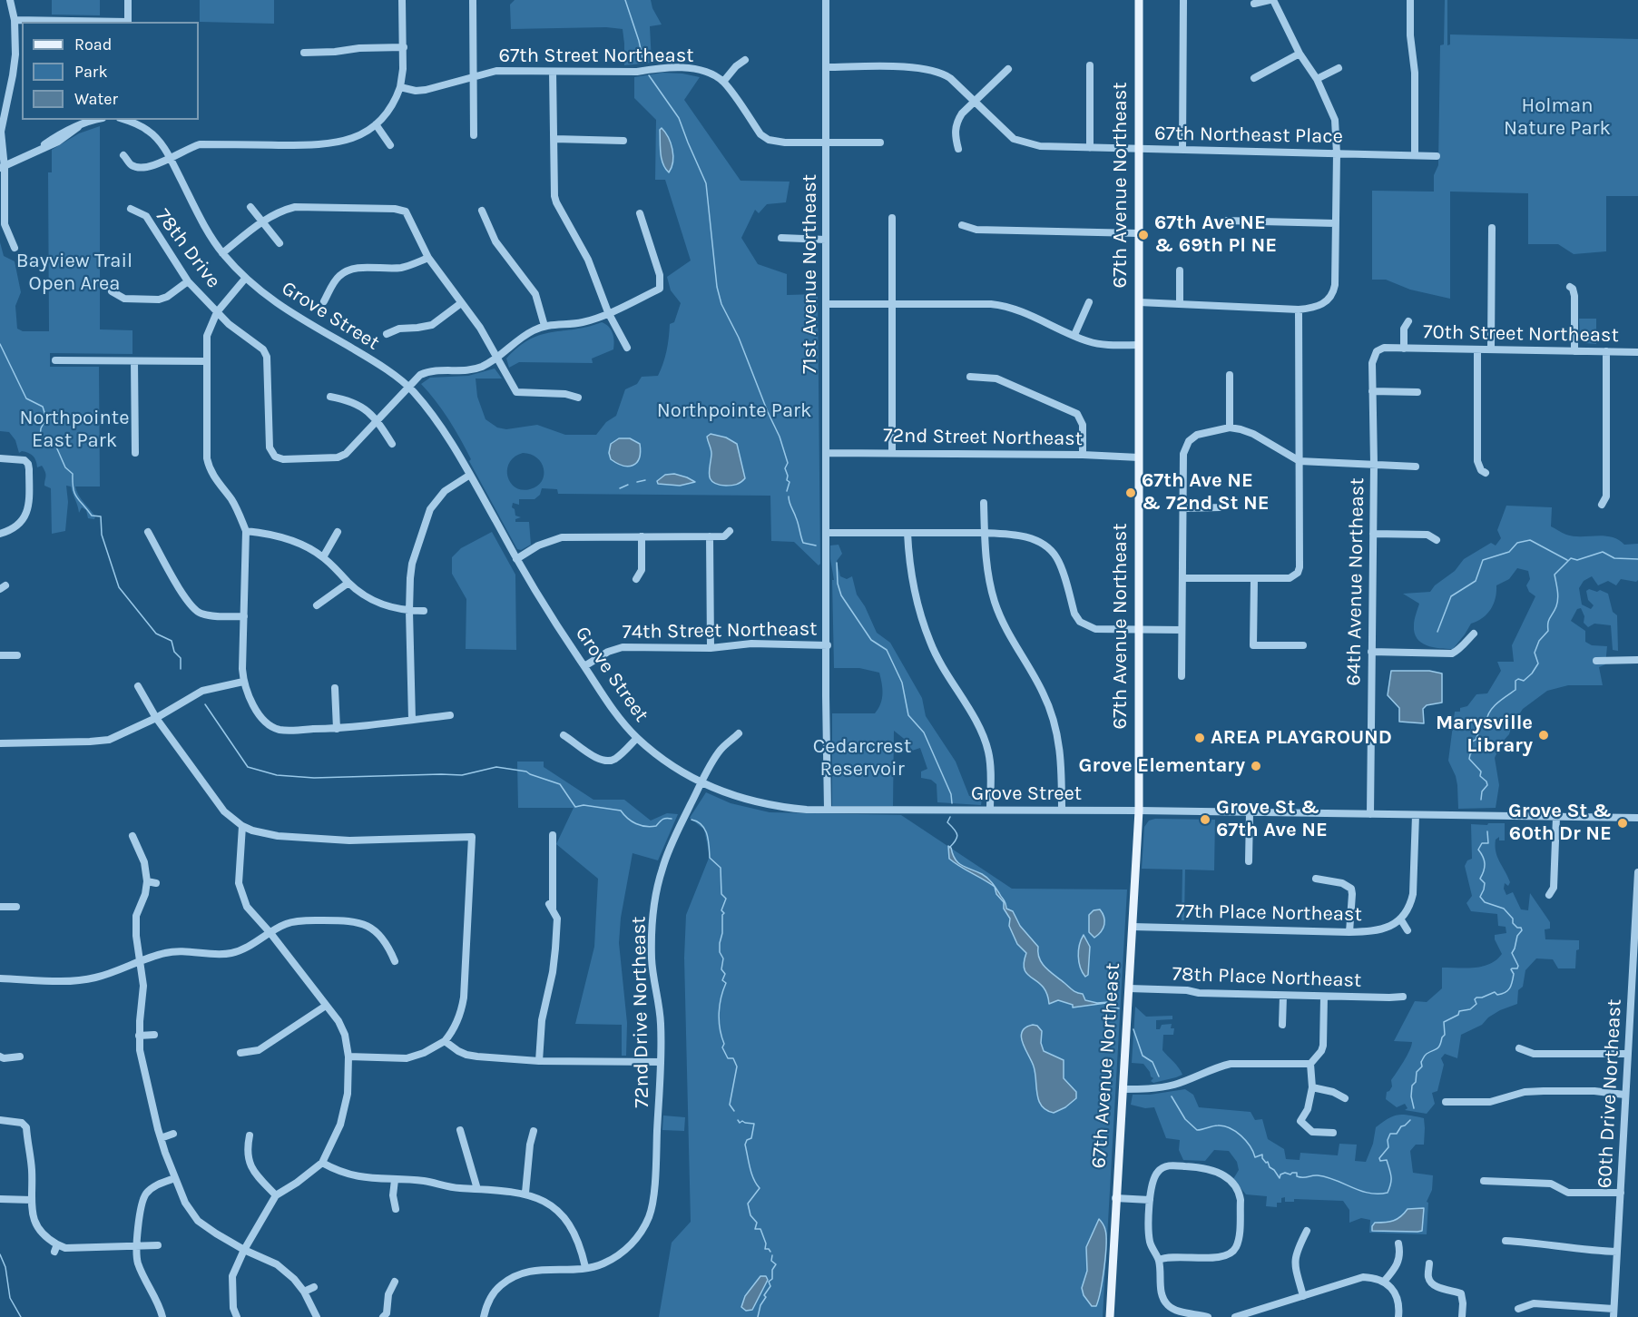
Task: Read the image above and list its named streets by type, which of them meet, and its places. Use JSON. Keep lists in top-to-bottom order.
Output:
{
  "streets": {
    "main road": ["67th Avenue Northeast"],
    "street": [
      "67th Street Northeast",
      "67th Northeast Place",
      "78th Drive",
      "71st Avenue Northeast",
      "Grove Street",
      "70th Street Northeast",
      "72nd Street Northeast",
      "64th Avenue Northeast",
      "74th Street Northeast",
      "77th Place Northeast",
      "78th Place Northeast",
      "72nd Drive Northeast",
      "60th Drive Northeast"
    ]
  },
  "crossings": [
    ["67th Street Northeast", "71st Avenue Northeast"],
    ["67th Northeast Place", "67th Avenue Northeast"],
    ["67th Northeast Place", "71st Avenue Northeast"],
    ["67th Avenue Northeast", "Grove Street"],
    ["67th Avenue Northeast", "72nd Street Northeast"],
    ["67th Avenue Northeast", "77th Place Northeast"],
    ["67th Avenue Northeast", "78th Place Northeast"],
    ["71st Avenue Northeast", "Grove Street"],
    ["71st Avenue Northeast", "72nd Street Northeast"],
    ["71st Avenue Northeast", "74th Street Northeast"],
    ["Grove Street", "64th Avenue Northeast"],
    ["Grove Street", "74th Street Northeast"],
    ["Grove Street", "72nd Drive Northeast"],
    ["70th Street Northeast", "64th Avenue Northeast"]
  ],
  "parks": [
    "Holman Nature Park",
    "Bayview Trail Open Area",
    "Northpointe Park",
    "Northpointe East Park",
    "Cedarcrest Reservoir"
  ],
  "places": [
    "67th Ave NE & 69th Pl NE",
    "67th Ave NE & 72nd St NE",
    "Marysville Library",
    "AREA PLAYGROUND",
    "Grove Elementary",
    "Grove St & 67th Ave NE",
    "Grove St & 60th Dr NE"
  ],
  "legend": ["Road", "Park", "Water"]
}
